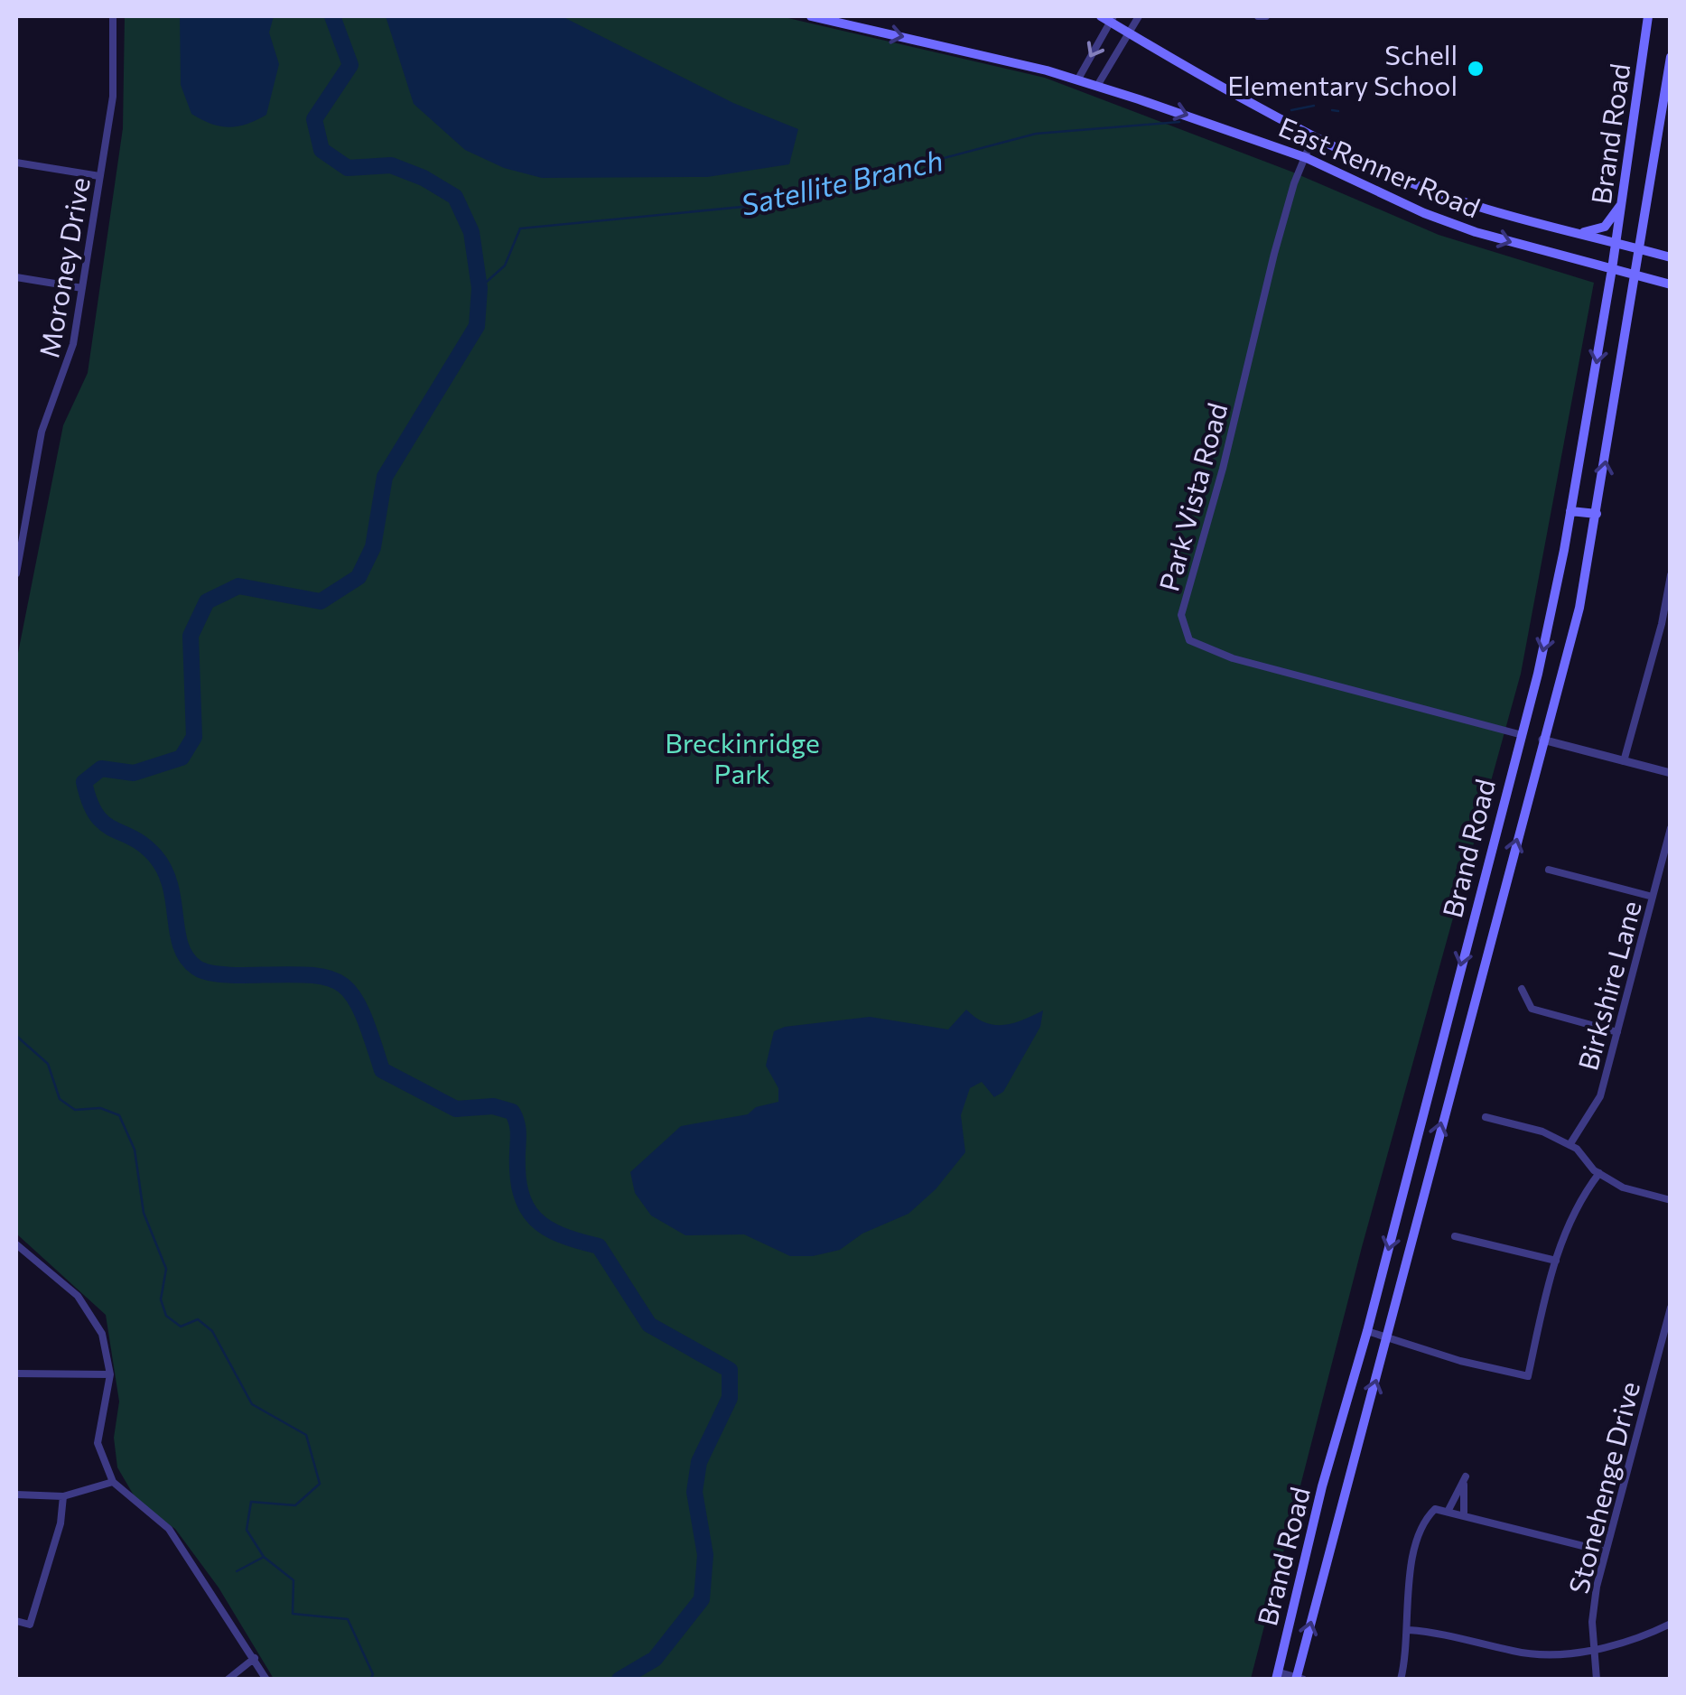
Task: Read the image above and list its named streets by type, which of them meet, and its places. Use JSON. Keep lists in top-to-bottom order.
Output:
{
  "streets": {
    "main road": ["Brand Road", "East Renner Road"],
    "street": [
      "Moroney Drive",
      "Park Vista Road",
      "Birkshire Lane",
      "Stonehenge Drive"
    ]
  },
  "crossings": [
    ["Brand Road", "East Renner Road"],
    ["Brand Road", "Park Vista Road"],
    ["East Renner Road", "Park Vista Road"]
  ],
  "water": ["Satellite Branch"],
  "parks": ["Breckinridge Park"],
  "places": ["Schell Elementary School"]
}
